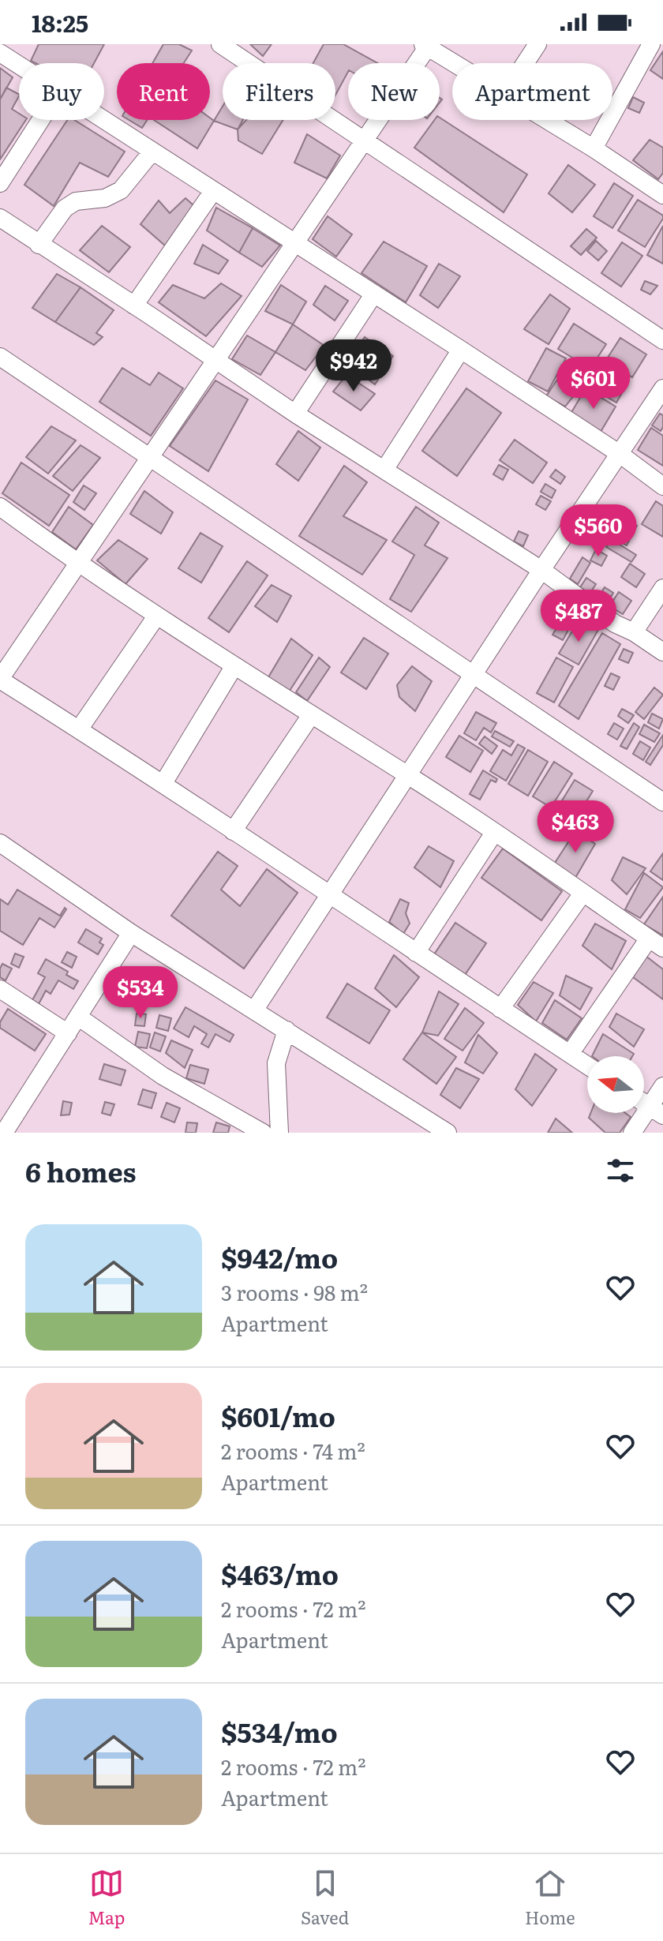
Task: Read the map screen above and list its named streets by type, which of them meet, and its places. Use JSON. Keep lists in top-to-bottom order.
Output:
{
  "north": "left",
  "page": {
    "status": "18:25",
    "chip": [
      "Buy",
      "Rent",
      "Filters",
      "New",
      "Apartment"
    ],
    "price": [
      "$942",
      "$601",
      "$560",
      "$487",
      "$463",
      "$534"
    ],
    "heading": "6 homes",
    "list": [
      {
        "name": "$942/mo",
        "note": "3 rooms · 98 m² · Apartment"
      },
      {
        "name": "$601/mo",
        "note": "2 rooms · 74 m² · Apartment"
      },
      {
        "name": "$463/mo",
        "note": "2 rooms · 72 m² · Apartment"
      },
      {
        "name": "$534/mo",
        "note": "2 rooms · 72 m² · Apartment"
      }
    ],
    "tabs": ["Map", "Saved", "Home"]
  }
}
